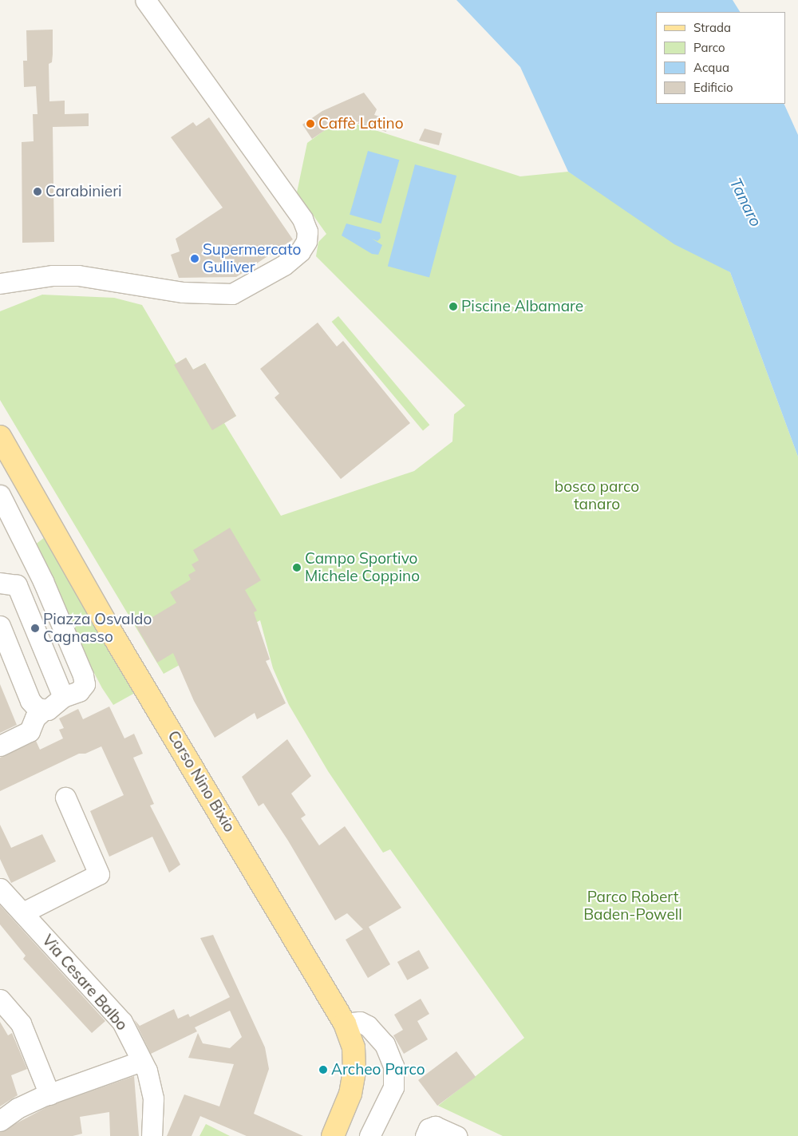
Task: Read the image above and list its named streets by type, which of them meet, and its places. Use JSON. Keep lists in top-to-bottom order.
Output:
{
  "streets": {
    "main road": ["Corso Nino Bixio"],
    "street": ["Via Cesare Balbo"]
  },
  "water": ["Tanaro"],
  "parks": ["bosco parco tanaro", "Parco Robert Baden-Powell"],
  "places": [
    "Caffè Latino",
    "Carabinieri",
    "Supermercato Gulliver",
    "Piscine Albamare",
    "Campo Sportivo Michele Coppino",
    "Piazza Osvaldo Cagnasso",
    "Archeo Parco"
  ],
  "legend": [
    "Strada",
    "Parco",
    "Acqua",
    "Edificio"
  ]
}
